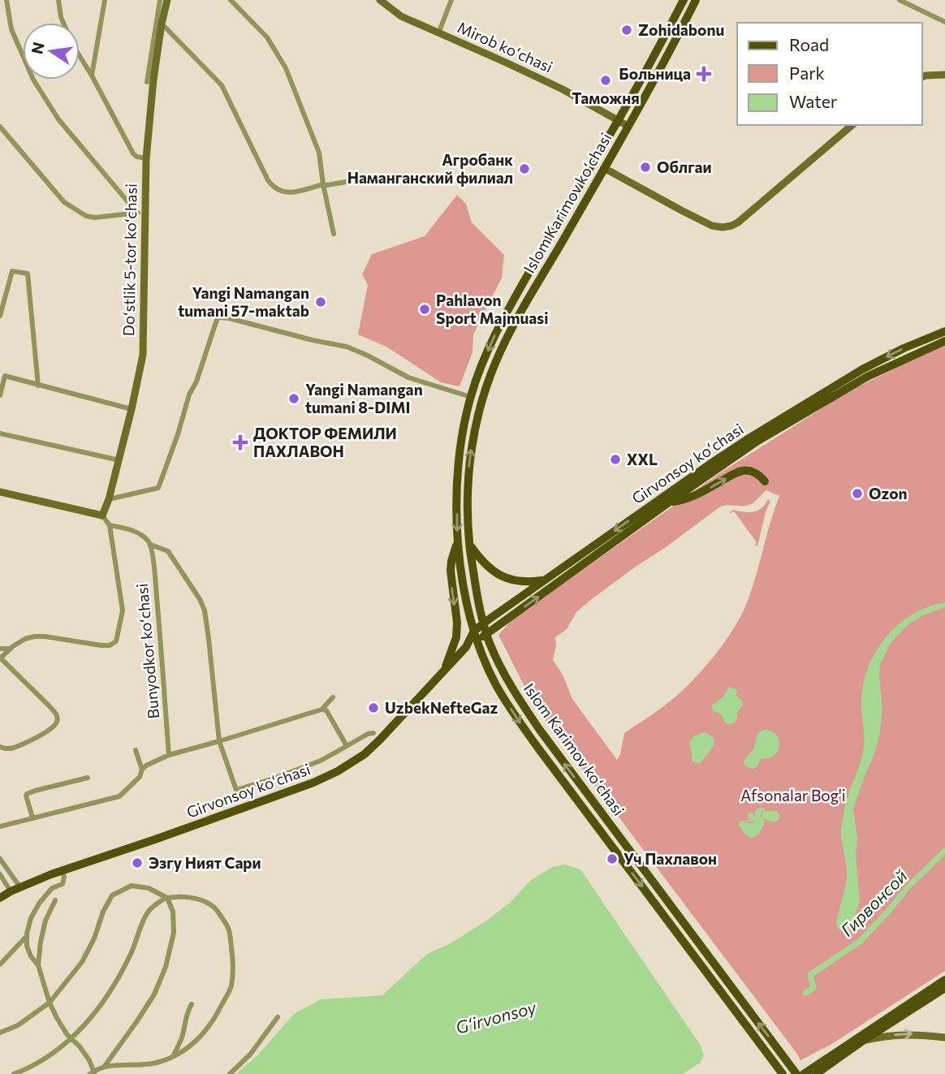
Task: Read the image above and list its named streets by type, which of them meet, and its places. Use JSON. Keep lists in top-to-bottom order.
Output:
{
  "streets": {
    "main road": ["Islom Karimov koʻchasi", "Girvonsoy koʻchasi"],
    "street": ["Mirob koʻchasi", "Doʻstlik 5-tor koʻchasi", "Bunyodkor koʻchasi"]
  },
  "crossings": [
    ["Mirob koʻchasi", "Islom Karimov koʻchasi"],
    ["Islom Karimov koʻchasi", "Girvonsoy koʻchasi"]
  ],
  "water": ["Гирвонсой", "G‘irvonsoy"],
  "parks": ["Afsonalar Bog'i"],
  "places": {
    "other": [
      "Zohidabonu",
      "Таможня",
      "Облгаи",
      "Агробанк Наманганский филиал",
      "Yangi Namangan tumani 57-maktab",
      "Pahlavon Sport Majmuasi",
      "Yangi Namangan tumani 8-DIMI",
      "XXL",
      "Ozon",
      "UzbekNefteGaz",
      "Уч Пахлавон",
      "Эзгу Ният Сари"
    ],
    "health": ["Больница", "ДОКТОР ФЕМИЛИ ПАХЛАВОН"]
  },
  "legend": ["Road", "Park", "Water"],
  "north": "left"
}
